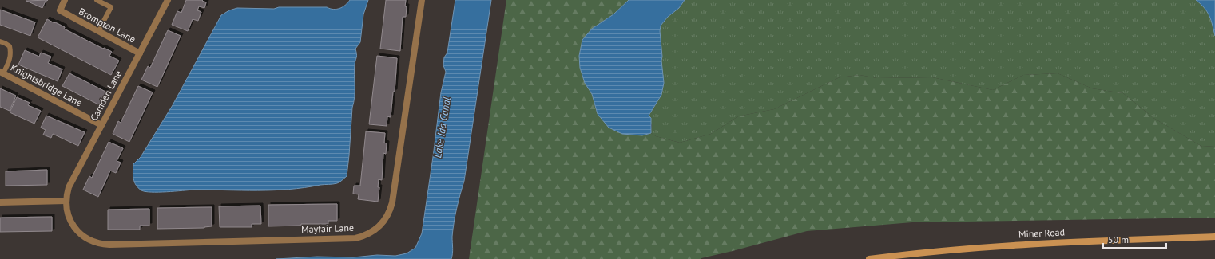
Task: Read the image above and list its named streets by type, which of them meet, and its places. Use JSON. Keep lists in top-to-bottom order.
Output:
{
  "streets": {
    "street": [
      "Brompton Lane",
      "Knightsbridge Lane",
      "Camden Lane",
      "Mayfair Lane",
      "Miner Road"
    ]
  },
  "crossings": [
    ["Brompton Lane", "Camden Lane"],
    ["Knightsbridge Lane", "Camden Lane"],
    ["Camden Lane", "Mayfair Lane"]
  ],
  "water": ["Lake Ida Canal"],
  "scale_bar": "50 m"
}
